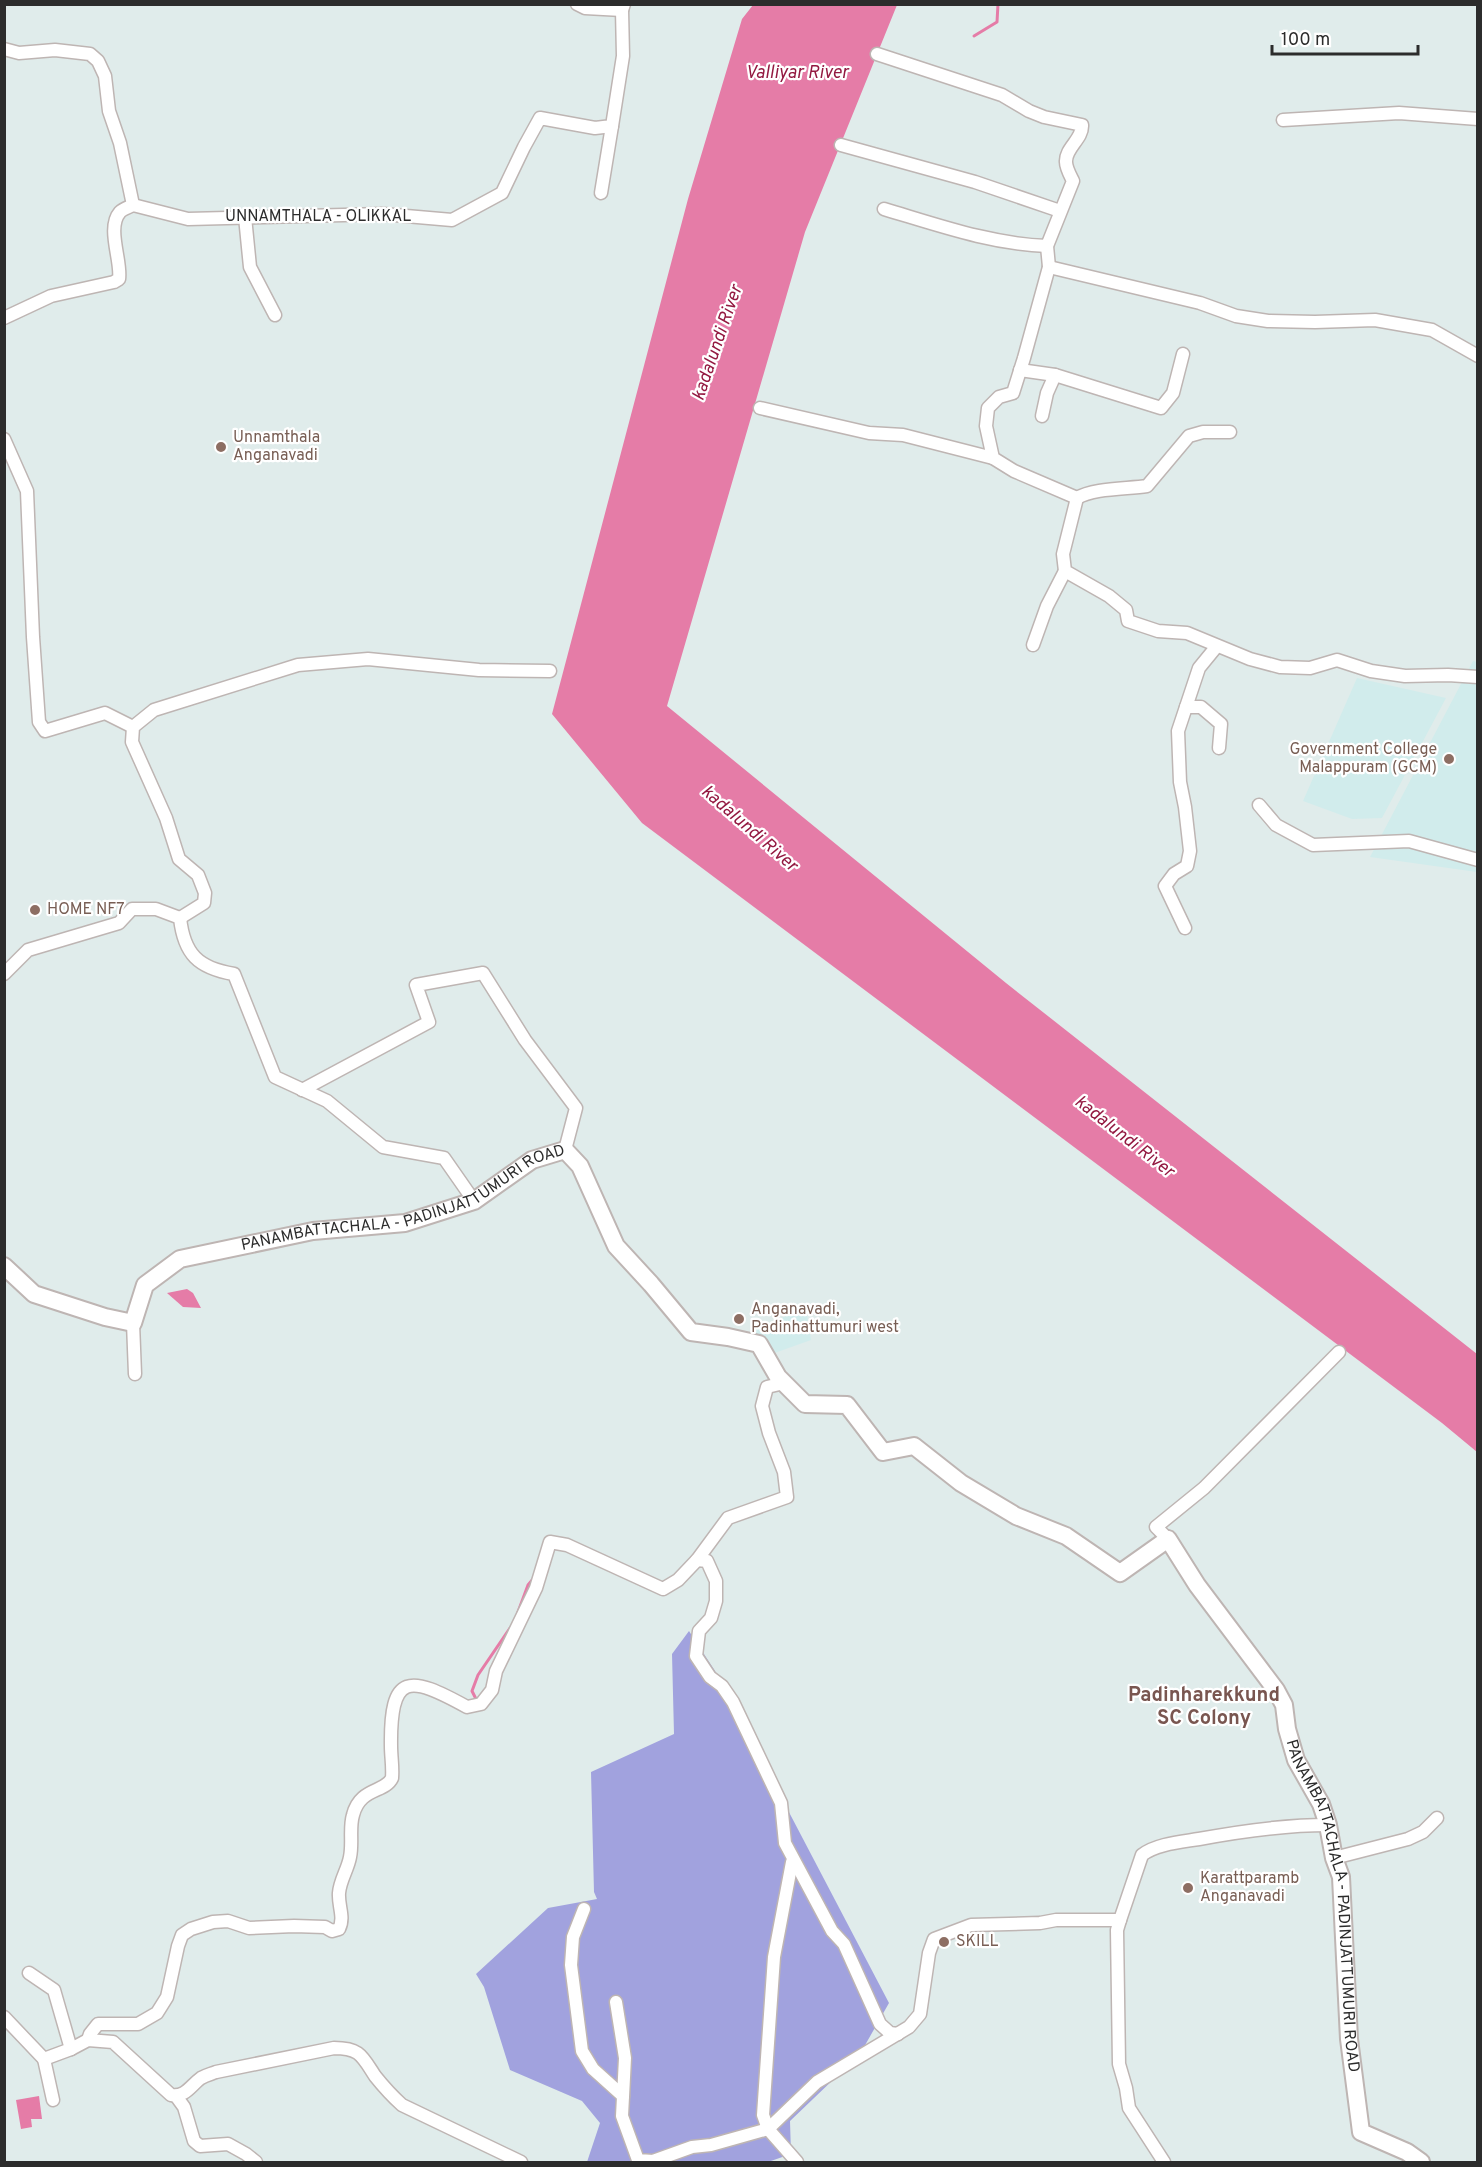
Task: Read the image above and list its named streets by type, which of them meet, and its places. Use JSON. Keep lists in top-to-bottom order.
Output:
{
  "streets": {
    "main road": ["PANAMBATTACHALA - PADINJATTUMURI ROAD"],
    "street": ["UNNAMTHALA - OLIKKAL"]
  },
  "districts": ["Padinharekkund SC Colony"],
  "water": ["Valliyar River", "kadalundi River"],
  "places": [
    "Unnamthala Anganavadi",
    "Government College Malappuram (GCM)",
    "HOME NF7",
    "Anganavadi, Padinhattumuri west",
    "Karattparamb Anganavadi",
    "SKILL"
  ],
  "scale_bar": "100 m"
}
